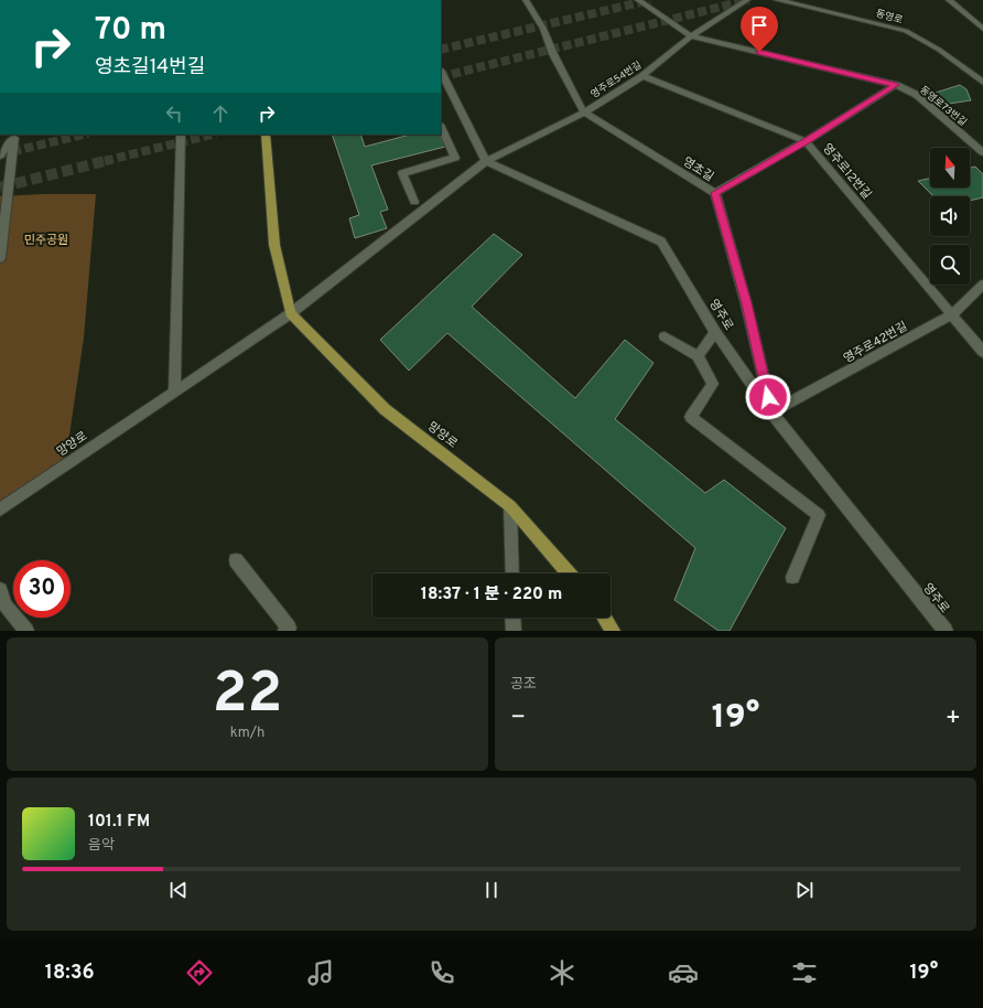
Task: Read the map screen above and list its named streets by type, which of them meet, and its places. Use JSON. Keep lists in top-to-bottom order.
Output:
{
  "streets": {
    "main road": ["망양로"],
    "street": [
      "동영로",
      "영주로54번길",
      "동영로73번길",
      "영초길",
      "영주로12번길",
      "영주로",
      "영주로42번길"
    ]
  },
  "crossings": [
    ["영주로54번길", "동영로73번길"],
    ["영주로54번길", "영초길"],
    ["영주로54번길", "영주로12번길"],
    ["영주로54번길", "영주로"],
    ["영주로54번길", "망양로"],
    ["영초길", "영주로"],
    ["영초길", "영주로42번길"],
    ["영주로12번길", "영주로42번길"],
    ["영주로", "영주로42번길"]
  ],
  "parks": ["민주공원"],
  "north": "top",
  "page": {
    "turn": ["70 m", "영초길14번길"],
    "limit": "30",
    "trip": "18:37 · 1 분 · 220 m",
    "tile": [
      ["22", "km/h"],
      "공조"
    ],
    "heat": ["−", "19°", "+"],
    "song": ["101.1 FM", "음악"],
    "tabs": ["18:36", "19°"]
  }
}
